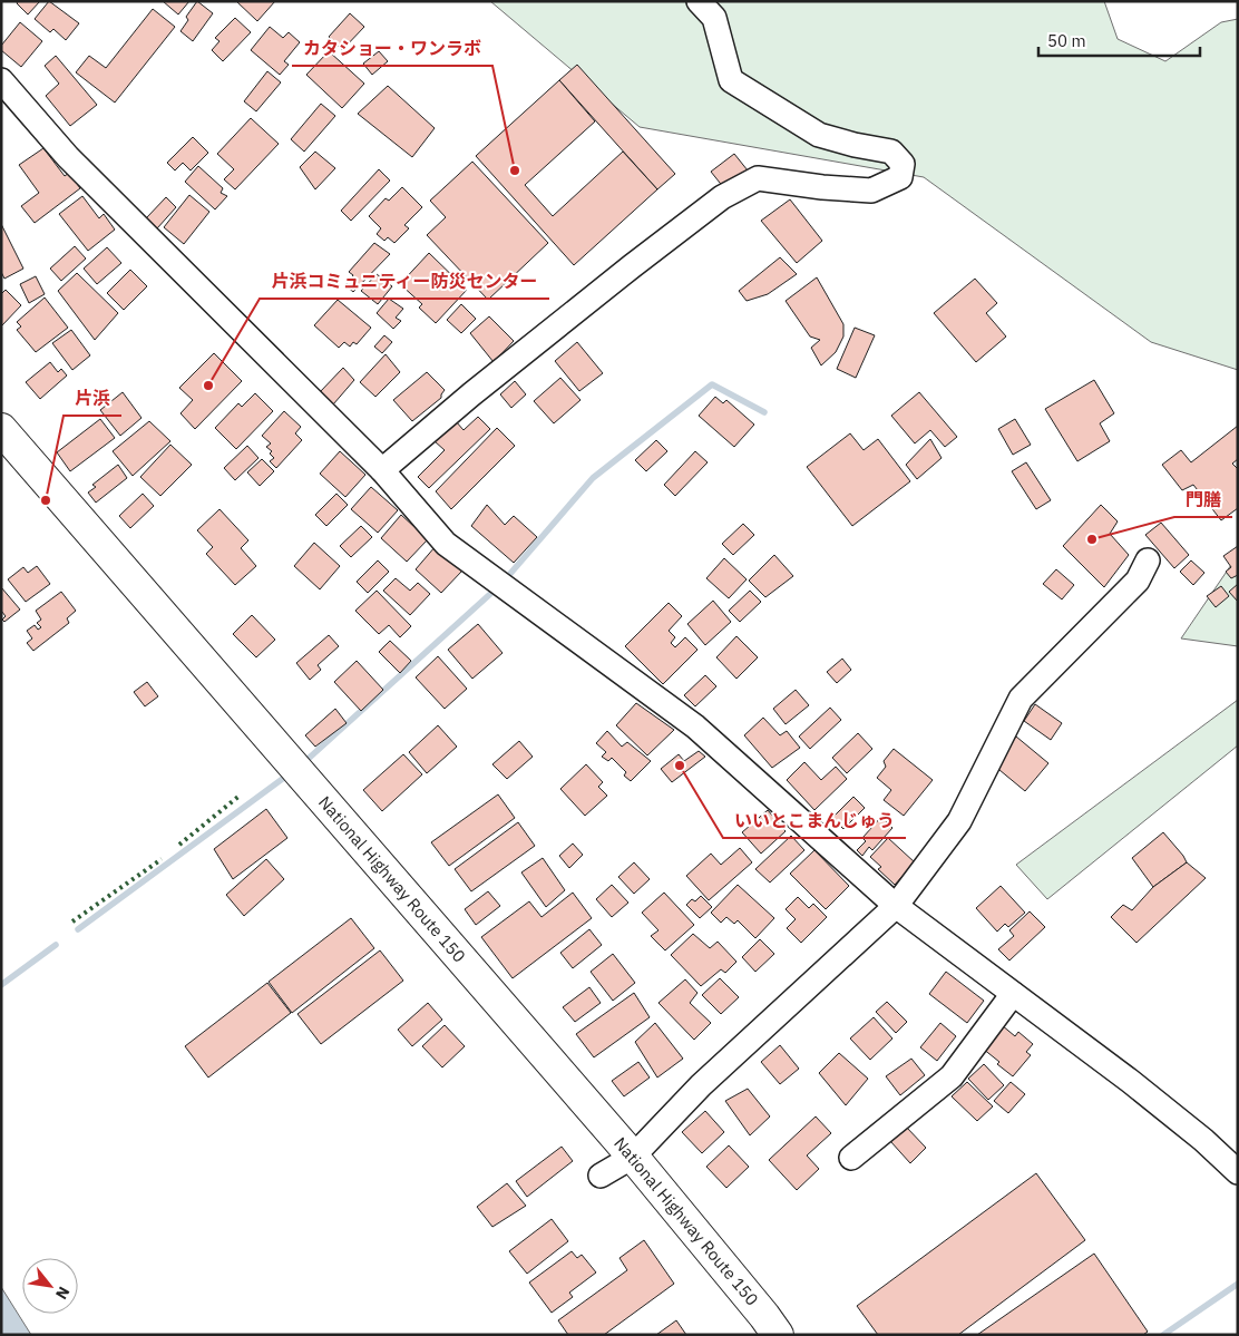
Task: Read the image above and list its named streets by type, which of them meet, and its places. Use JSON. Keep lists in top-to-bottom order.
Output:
{
  "streets": {
    "highway": ["National Highway Route 150"]
  },
  "places": [
    "カタショー・ワンラボ",
    "片浜コミュニティー防災センター",
    "片浜",
    "門膳",
    "いいとこまんじゅう"
  ],
  "scale_bar": "50 m",
  "north": "bottom right"
}
